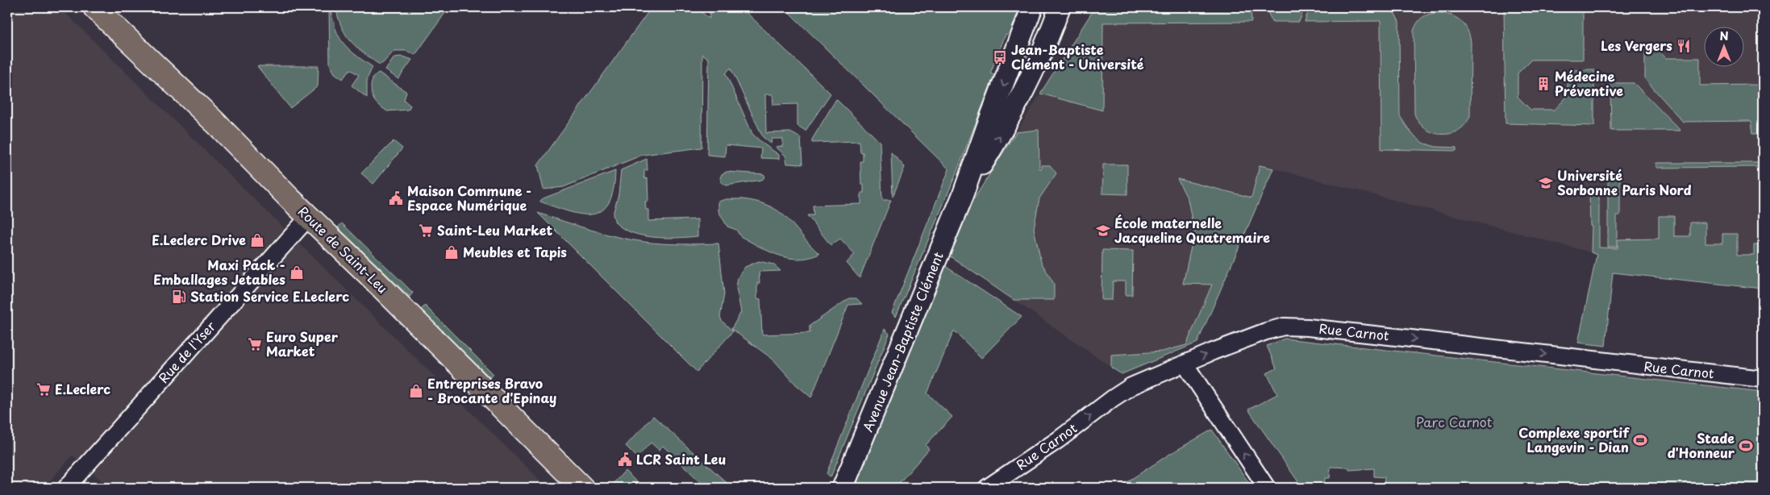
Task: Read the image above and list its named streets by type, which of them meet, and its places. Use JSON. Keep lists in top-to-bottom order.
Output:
{
  "streets": {
    "main road": ["Route de Saint-Leu"],
    "street": ["Rue Carnot", "Avenue Jean-Baptiste Clément", "Rue de l'Yser"]
  },
  "crossings": [
    ["Route de Saint-Leu", "Rue de l'Yser"]
  ],
  "one_way": ["Rue Carnot"],
  "parks": ["Parc Carnot"],
  "places": {
    "restaurant": ["Les Vergers"],
    "bus stop": ["Jean-Baptiste Clément - Université"],
    "building": ["Médecine Préventive"],
    "school or university": ["Université Sorbonne Paris Nord", "École maternelle Jacqueline Quatremaire"],
    "public building": ["Maison Commune - Espace Numérique", "LCR Saint Leu"],
    "supermarket": ["Saint-Leu Market", "Euro Super Market", "E.Leclerc"],
    "shop": [
      "E.Leclerc Drive",
      "Meubles et Tapis",
      "Maxi Pack - Emballages Jetables",
      "Entreprises Bravo - Brocante d'Epinay"
    ],
    "fuel station": ["Station Service E.Leclerc"],
    "sports": ["Complexe sportif Langevin - Dian", "Stade d'Honneur"]
  },
  "north": "top"
}
